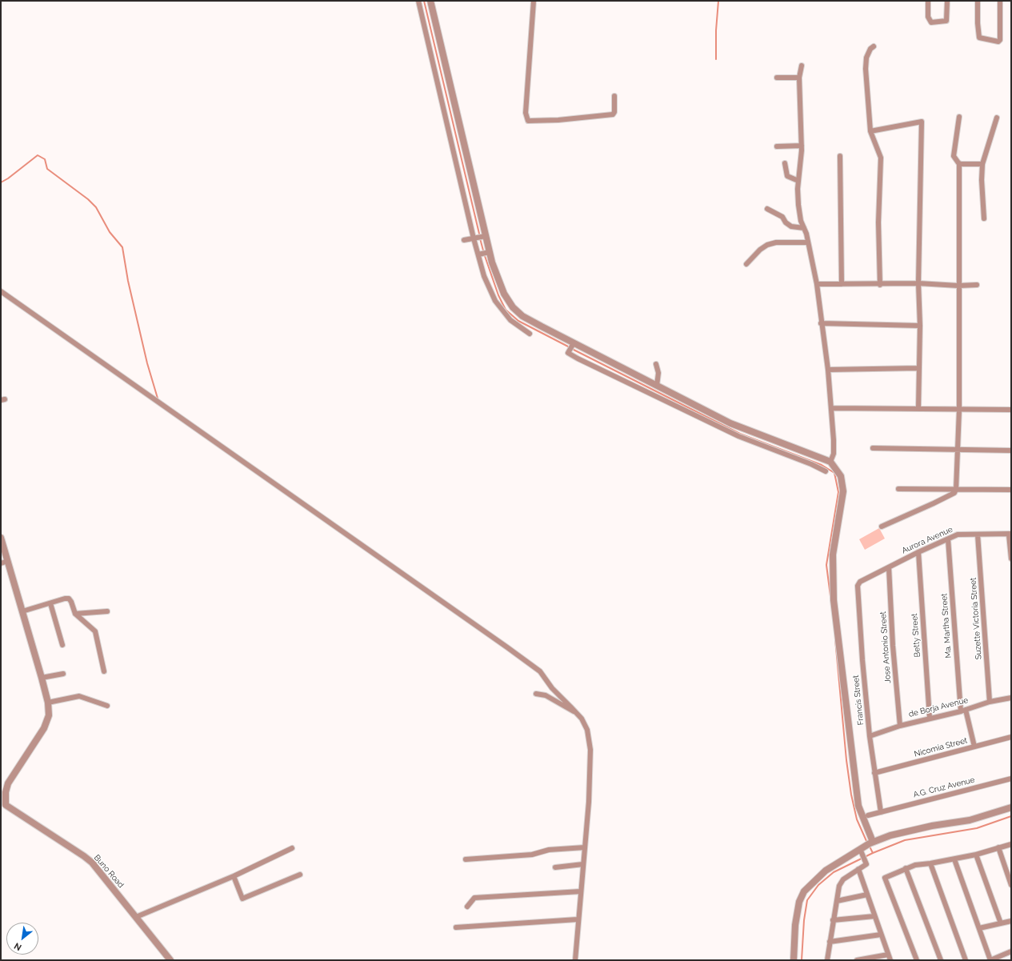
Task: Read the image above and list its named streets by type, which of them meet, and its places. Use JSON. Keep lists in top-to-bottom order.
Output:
{
  "streets": {
    "street": [
      "Aurora Avenue",
      "Suzette Victoria Street",
      "Ma. Martha Street",
      "Betty Street",
      "Jose Antonio Street",
      "Francis Street",
      "de Borja Avenue",
      "Nicomia Street",
      "A.G. Cruz Avenue",
      "Buno Road"
    ]
  },
  "crossings": [
    ["Aurora Avenue", "Suzette Victoria Street"],
    ["Aurora Avenue", "Ma. Martha Street"],
    ["Aurora Avenue", "Betty Street"],
    ["Aurora Avenue", "Jose Antonio Street"],
    ["Aurora Avenue", "Francis Street"],
    ["Suzette Victoria Street", "de Borja Avenue"],
    ["Ma. Martha Street", "de Borja Avenue"],
    ["Ma. Martha Street", "Nicomia Street"],
    ["Betty Street", "de Borja Avenue"],
    ["Jose Antonio Street", "de Borja Avenue"],
    ["Francis Street", "de Borja Avenue"],
    ["Francis Street", "Nicomia Street"],
    ["Francis Street", "A.G. Cruz Avenue"]
  ],
  "north": "bottom left"
}
